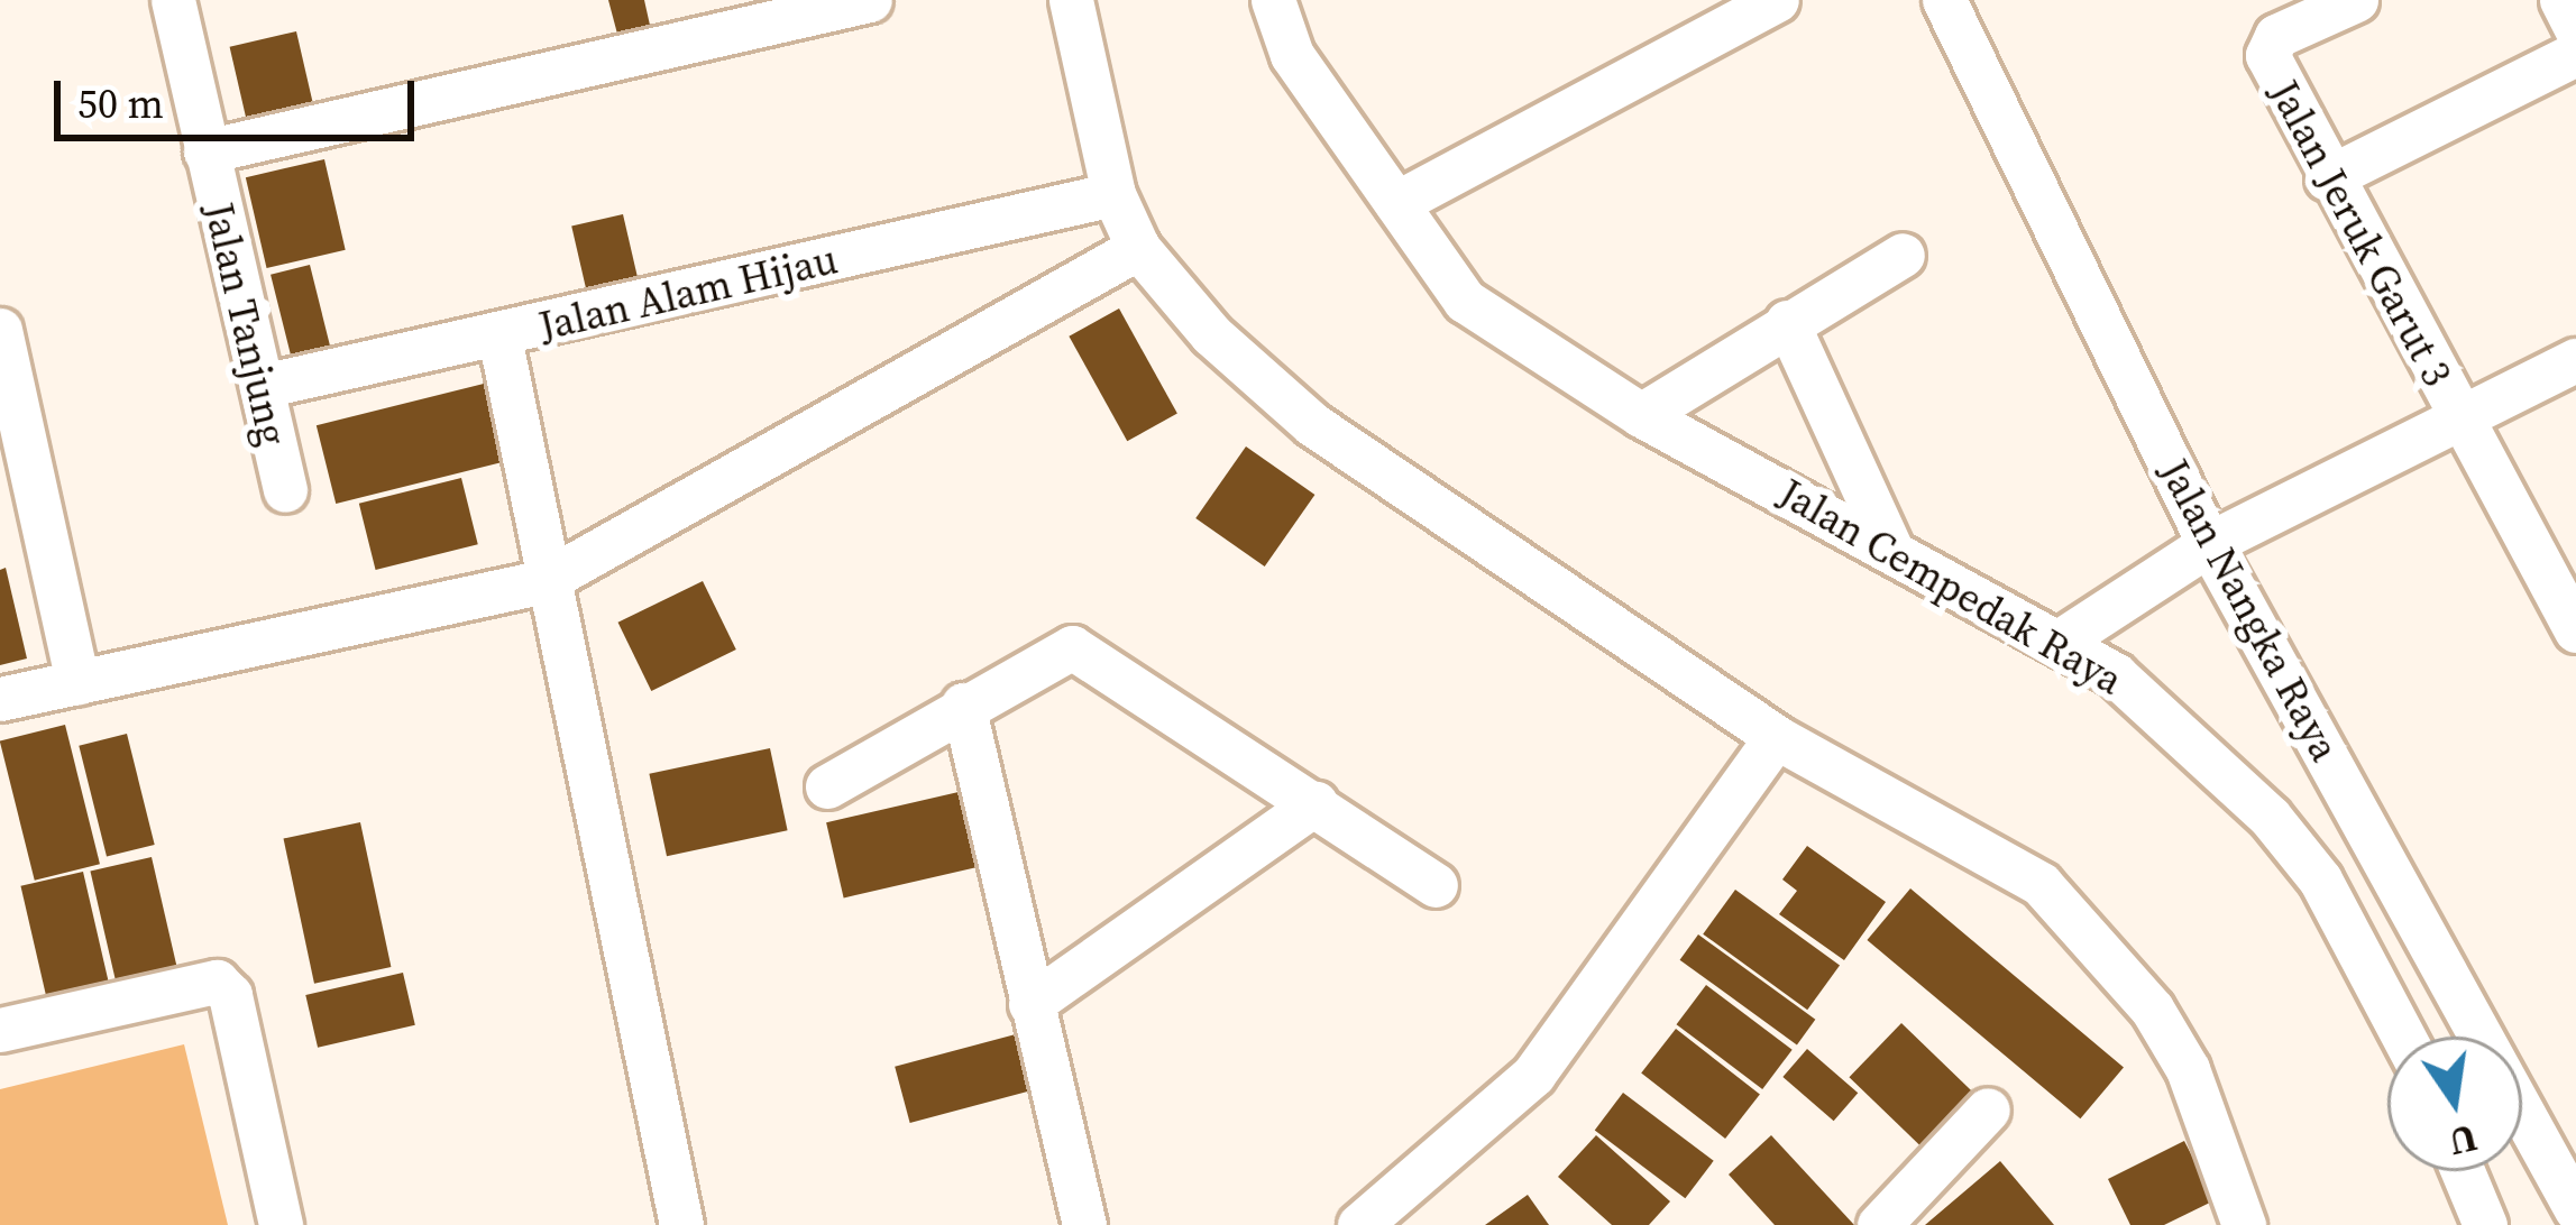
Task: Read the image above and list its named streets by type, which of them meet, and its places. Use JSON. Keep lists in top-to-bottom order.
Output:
{
  "streets": {
    "street": [
      "Jalan Jeruk Garut 3",
      "Jalan Alam Hijau",
      "Jalan Tanjung",
      "Jalan Cempedak Raya",
      "Jalan Nangka Raya"
    ]
  },
  "crossings": [
    ["Jalan Alam Hijau", "Jalan Tanjung"]
  ],
  "scale_bar": "50 m",
  "north": "bottom"
}
